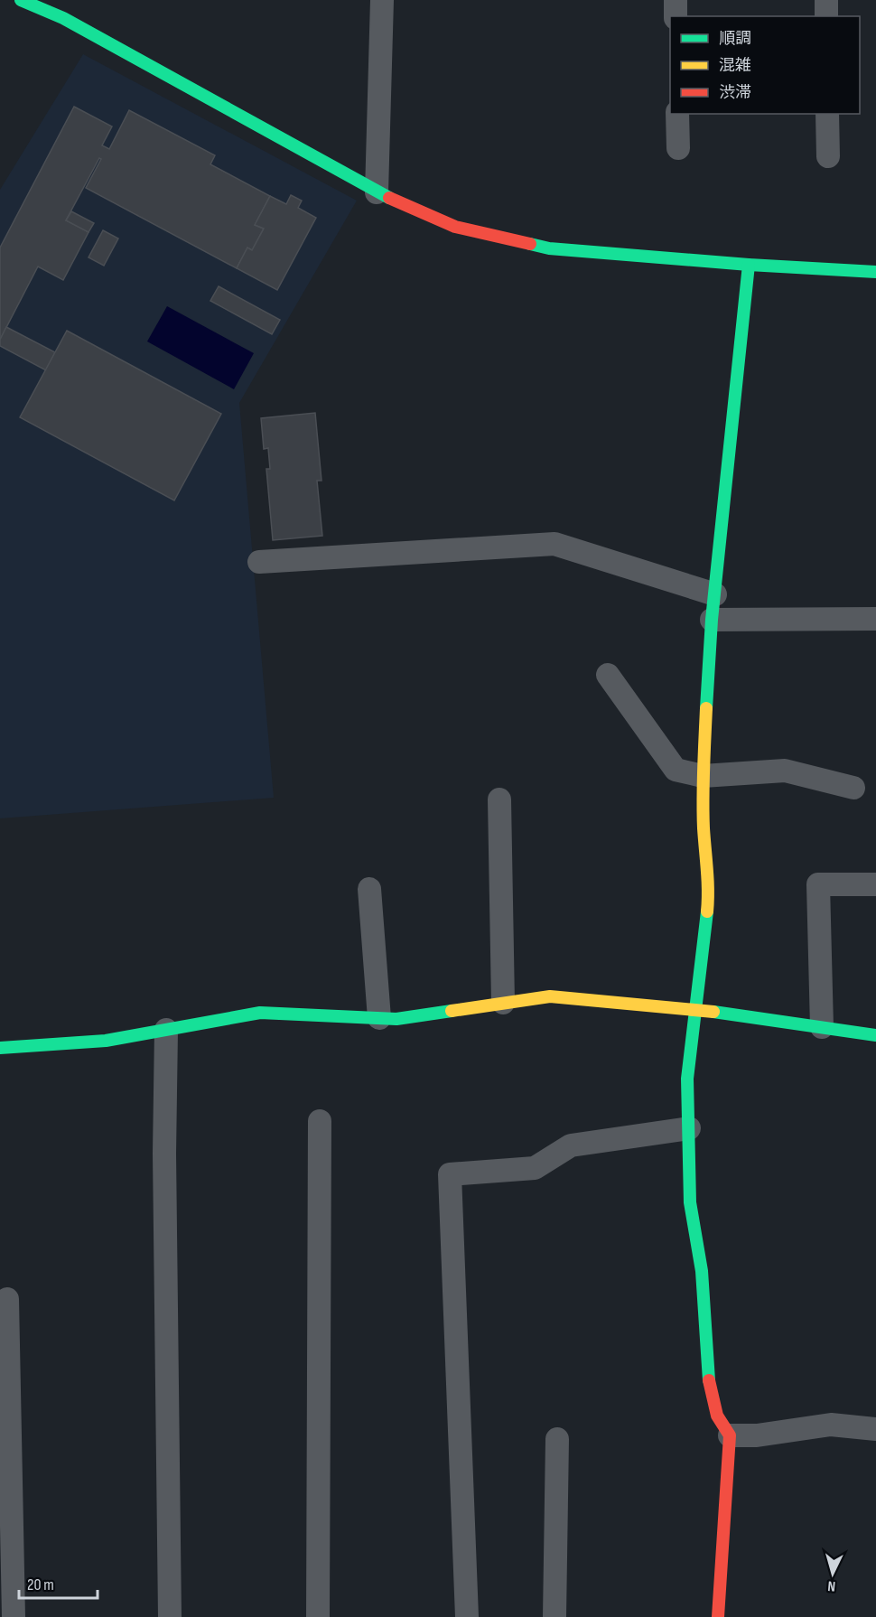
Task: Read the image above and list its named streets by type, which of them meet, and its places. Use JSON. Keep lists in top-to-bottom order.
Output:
{
  "legend": ["順調", "混雑", "渋滞"],
  "scale_bar": "20 m",
  "north": "bottom"
}
